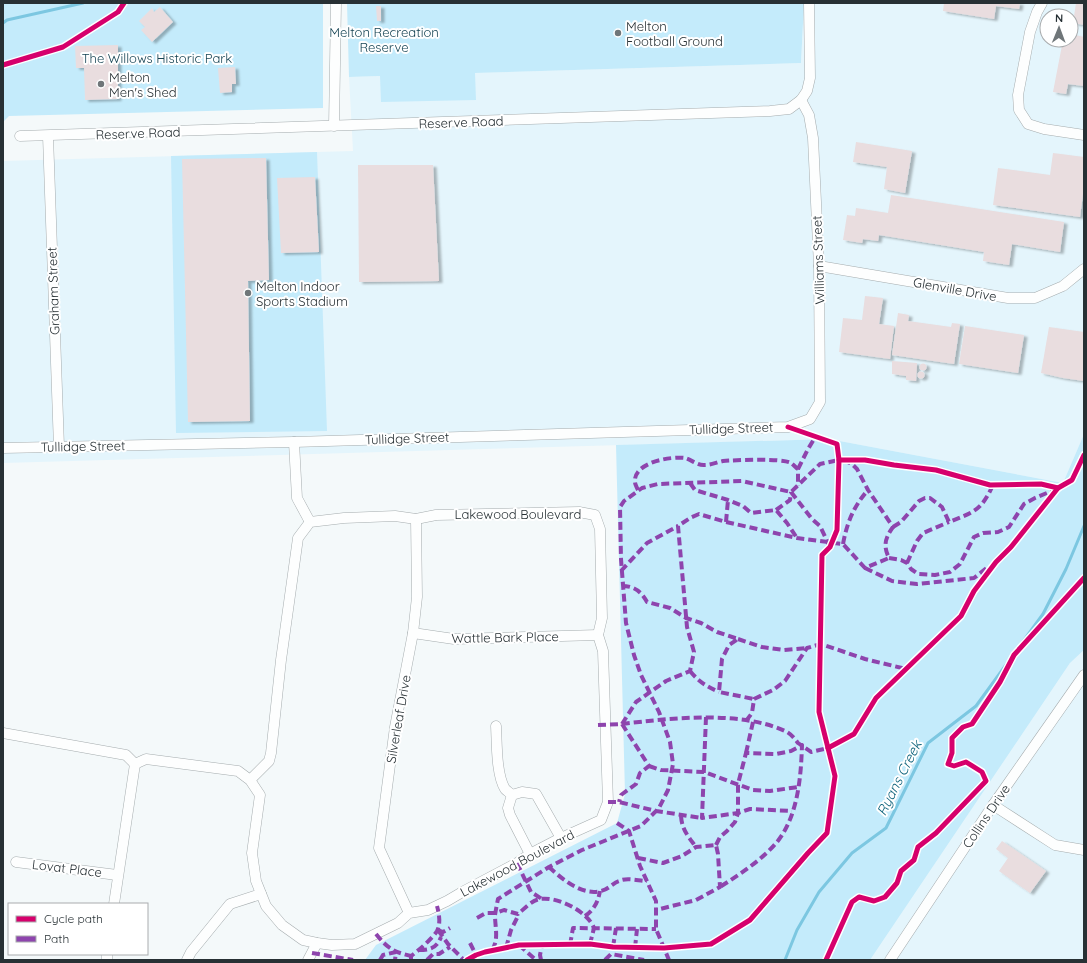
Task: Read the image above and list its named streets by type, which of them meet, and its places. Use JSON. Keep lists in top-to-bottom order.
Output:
{
  "streets": {
    "street": [
      "Reserve Road",
      "Williams Street",
      "Glenville Drive",
      "Graham Street",
      "Tullidge Street",
      "Lakewood Boulevard",
      "Wattle Bark Place",
      "Silverleaf Drive",
      "Collins Drive",
      "Lovat Place"
    ]
  },
  "crossings": [
    ["Reserve Road", "Williams Street"],
    ["Reserve Road", "Graham Street"],
    ["Williams Street", "Glenville Drive"],
    ["Williams Street", "Tullidge Street"],
    ["Graham Street", "Tullidge Street"],
    ["Lakewood Boulevard", "Wattle Bark Place"],
    ["Lakewood Boulevard", "Silverleaf Drive"],
    ["Wattle Bark Place", "Silverleaf Drive"]
  ],
  "water": ["Ryans Creek"],
  "parks": ["Melton Recreation Reserve", "The Willows Historic Park"],
  "places": ["Melton Football Ground", "Melton Men's Shed", "Melton Indoor Sports Stadium"],
  "legend": ["Cycle path", "Path"],
  "north": "top"
}
